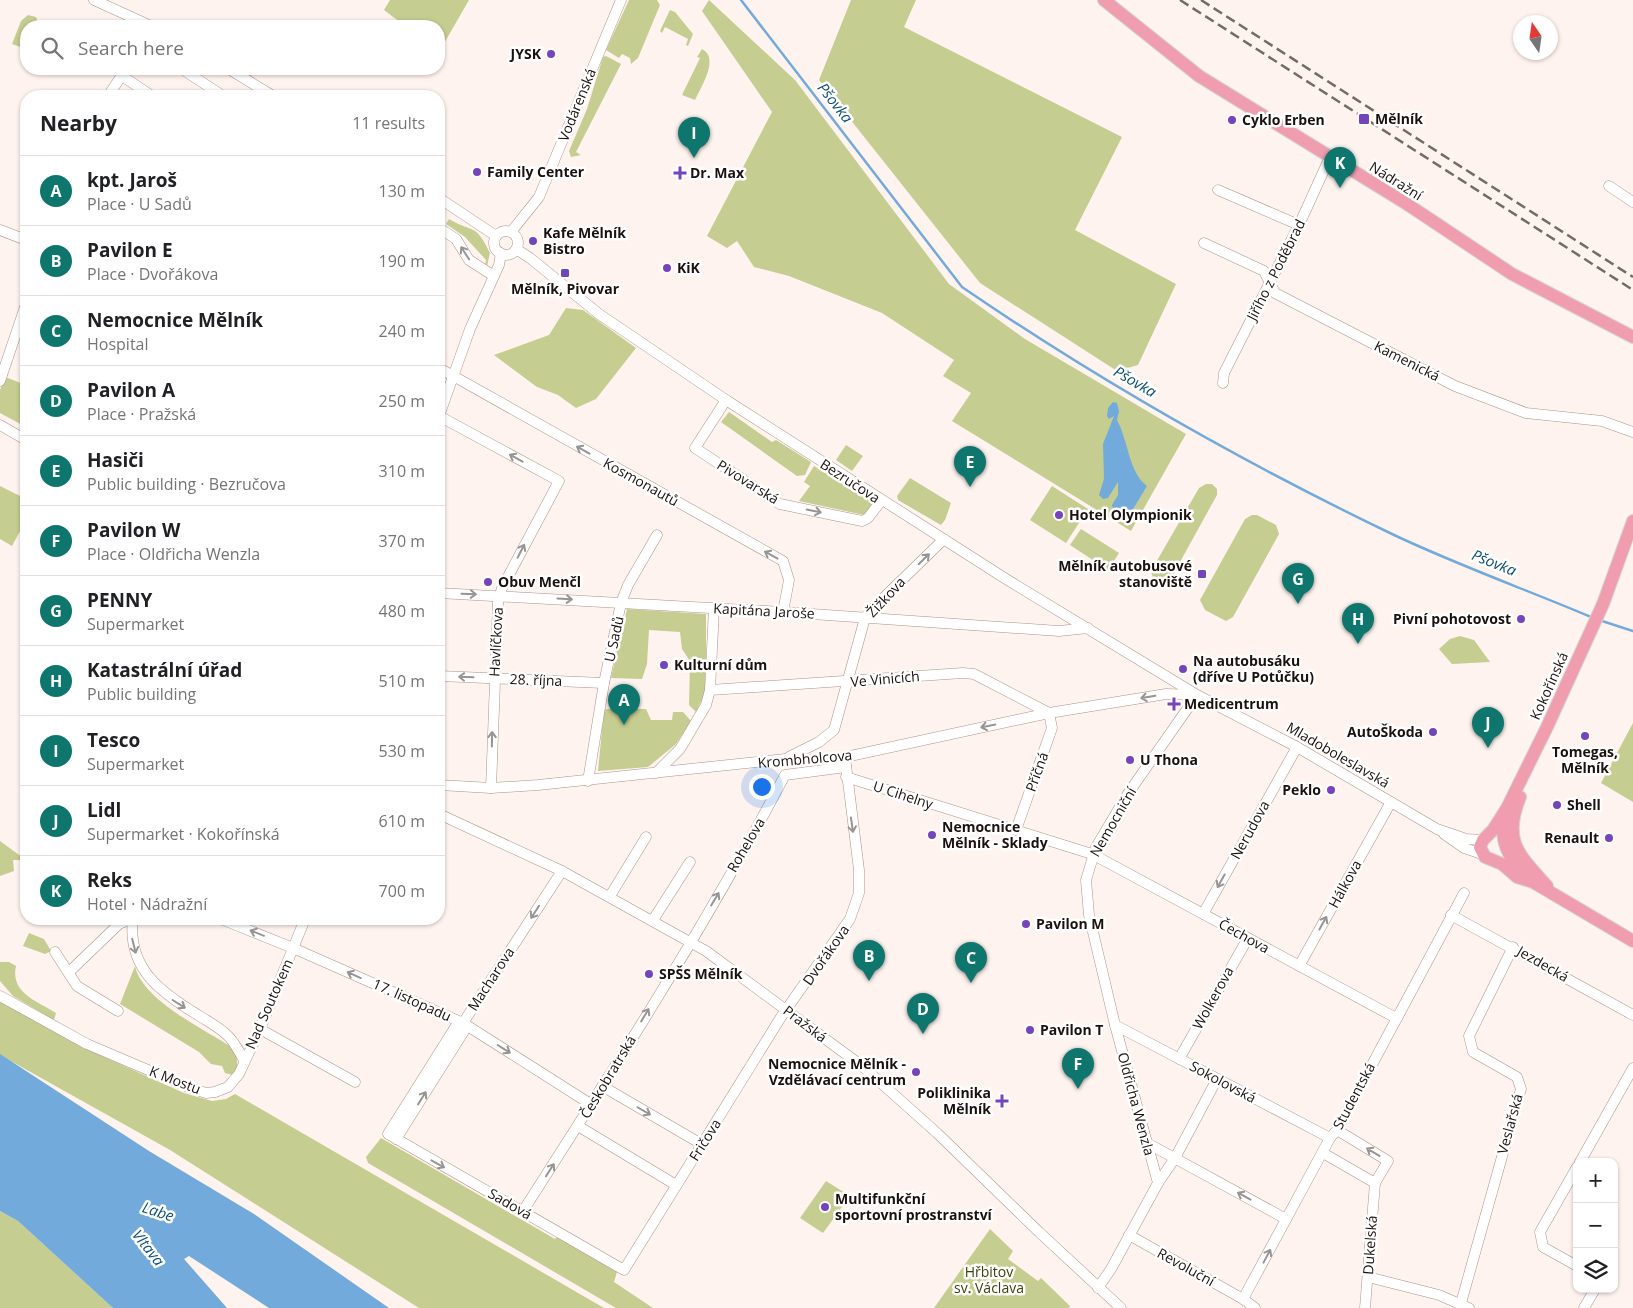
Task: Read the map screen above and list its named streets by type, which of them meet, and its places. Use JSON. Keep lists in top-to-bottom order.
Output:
{
  "streets": {
    "main road": ["Nádražní", "Kokořínská", "Mladoboleslavská"],
    "street": [
      "Vodárenská",
      "Jiřího z Poděbrad",
      "Kamenická",
      "Bezručova",
      "Kosmonautů",
      "Pivovarská",
      "Žižkova",
      "Kapitána Jaroše",
      "U Sadů",
      "Havlíčkova",
      "Ve Vinicích",
      "28. října",
      "Krombholcova",
      "Příčná",
      "U Cihelny",
      "Nemocniční",
      "Nerudova",
      "Rohelova",
      "Hálkova",
      "Čechova",
      "Dvořákova",
      "Jezdecká",
      "Macharova",
      "Wolkerova",
      "17. listopadu",
      "Nad Soutokem",
      "Pražská",
      "Českobratrská",
      "K Mostu",
      "Sokolovská",
      "Studentská",
      "Oldřicha Wenzla",
      "Veslařská",
      "Fričova",
      "Sadová",
      "Dukelská",
      "Revoluční"
    ]
  },
  "crossings": [
    ["Vodárenská", "Bezručova"],
    ["Nádražní", "Jiřího z Poděbrad"],
    ["Jiřího z Poděbrad", "Kamenická"],
    ["Bezručova", "Pivovarská"],
    ["Bezručova", "Žižkova"],
    ["Bezručova", "Kapitána Jaroše"],
    ["Bezručova", "Mladoboleslavská"],
    ["Bezručova", "Krombholcova"],
    ["Bezručova", "Nemocniční"],
    ["Kosmonautů", "Kapitána Jaroše"],
    ["Žižkova", "Kapitána Jaroše"],
    ["Žižkova", "Ve Vinicích"],
    ["Žižkova", "Krombholcova"],
    ["Kapitána Jaroše", "U Sadů"],
    ["Kapitána Jaroše", "Havlíčkova"],
    ["U Sadů", "28. října"],
    ["U Sadů", "Krombholcova"],
    ["Havlíčkova", "28. října"],
    ["Havlíčkova", "Krombholcova"],
    ["Ve Vinicích", "Krombholcova"],
    ["Ve Vinicích", "Příčná"],
    ["Kokořínská", "Mladoboleslavská"],
    ["Mladoboleslavská", "Krombholcova"],
    ["Mladoboleslavská", "Nemocniční"],
    ["Mladoboleslavská", "Nerudova"],
    ["Mladoboleslavská", "Hálkova"],
    ["Krombholcova", "Příčná"],
    ["Krombholcova", "U Cihelny"],
    ["Krombholcova", "Nemocniční"],
    ["Krombholcova", "Rohelova"],
    ["Krombholcova", "Dvořákova"],
    ["Příčná", "U Cihelny"],
    ["U Cihelny", "Nemocniční"],
    ["U Cihelny", "Rohelova"],
    ["U Cihelny", "Čechova"],
    ["U Cihelny", "Dvořákova"],
    ["Nemocniční", "Čechova"],
    ["Nemocniční", "Sokolovská"],
    ["Nemocniční", "Oldřicha Wenzla"],
    ["Nerudova", "Čechova"],
    ["Rohelova", "Dvořákova"],
    ["Rohelova", "Pražská"],
    ["Rohelova", "Českobratrská"],
    ["Hálkova", "Čechova"],
    ["Čechova", "Wolkerova"],
    ["Čechova", "Studentská"],
    ["Dvořákova", "Pražská"],
    ["Dvořákova", "Fričova"],
    ["Jezdecká", "Studentská"],
    ["Jezdecká", "Veslařská"],
    ["Macharova", "17. listopadu"],
    ["Macharova", "Pražská"],
    ["Macharova", "Sadová"],
    ["Wolkerova", "Sokolovská"],
    ["17. listopadu", "Nad Soutokem"],
    ["17. listopadu", "Českobratrská"],
    ["Nad Soutokem", "K Mostu"],
    ["Pražská", "Českobratrská"],
    ["Pražská", "Oldřicha Wenzla"],
    ["Pražská", "Fričova"],
    ["Českobratrská", "Sadová"],
    ["Sokolovská", "Studentská"],
    ["Sokolovská", "Oldřicha Wenzla"],
    ["Sokolovská", "Dukelská"],
    ["Studentská", "Revoluční"],
    ["Oldřicha Wenzla", "Revoluční"],
    ["Fričova", "Sadová"]
  ],
  "one_way": [
    "Kosmonautů",
    "Žižkova",
    "Krombholcova",
    "Nerudova",
    "Rohelova",
    "Hálkova",
    "Dvořákova",
    "Macharova",
    "Českobratrská",
    "Sadová"
  ],
  "water": ["Pšovka", "Labe", "Vltava"],
  "parks": ["Hřbitov sv. Václava"],
  "places": {
    "other": [
      "JYSK",
      "Cyklo Erben",
      "Family Center",
      "Kafe Mělník Bistro",
      "KiK",
      "Hotel Olympionik",
      "Obuv Menčl",
      "Pivní pohotovost",
      "Kulturní dům",
      "Na autobusáku (dříve U Potůčku)",
      "AutoŠkoda",
      "Tomegas, Mělník",
      "U Thona",
      "Peklo",
      "Shell",
      "Nemocnice Mělník - Sklady",
      "Renault",
      "Pavilon M",
      "SPŠS Mělník",
      "Pavilon T",
      "Nemocnice Mělník - Vzdělávací centrum",
      "Multifunkční sportovní prostranství"
    ],
    "transit": ["Mělník", "Mělník, Pivovar", "Mělník autobusové stanoviště"],
    "health": ["Dr. Max", "Medicentrum", "Poliklinika Mělník"]
  },
  "north": "top",
  "page": {
    "search": "Search here",
    "heading": ["Nearby", "11 results"],
    "pins": [
      "I",
      "K",
      "E",
      "G",
      "H",
      "A",
      "J",
      "B",
      "C",
      "D",
      "F"
    ],
    "list": [
      {
        "mark": "A",
        "name": "kpt. Jaroš",
        "note": "Place · U Sadů",
        "value": "130 m"
      },
      {
        "mark": "B",
        "name": "Pavilon E",
        "note": "Place · Dvořákova",
        "value": "190 m"
      },
      {
        "mark": "C",
        "name": "Nemocnice Mělník",
        "note": "Hospital",
        "value": "240 m"
      },
      {
        "mark": "D",
        "name": "Pavilon A",
        "note": "Place · Pražská",
        "value": "250 m"
      },
      {
        "mark": "E",
        "name": "Hasiči",
        "note": "Public building · Bezručova",
        "value": "310 m"
      },
      {
        "mark": "F",
        "name": "Pavilon W",
        "note": "Place · Oldřicha Wenzla",
        "value": "370 m"
      },
      {
        "mark": "G",
        "name": "PENNY",
        "note": "Supermarket",
        "value": "480 m"
      },
      {
        "mark": "H",
        "name": "Katastrální úřad",
        "note": "Public building",
        "value": "510 m"
      },
      {
        "mark": "I",
        "name": "Tesco",
        "note": "Supermarket",
        "value": "530 m"
      },
      {
        "mark": "J",
        "name": "Lidl",
        "note": "Supermarket · Kokořínská",
        "value": "610 m"
      },
      {
        "mark": "K",
        "name": "Reks",
        "note": "Hotel · Nádražní",
        "value": "700 m"
      }
    ],
    "map_buttons": ["+", "−"]
  }
}
